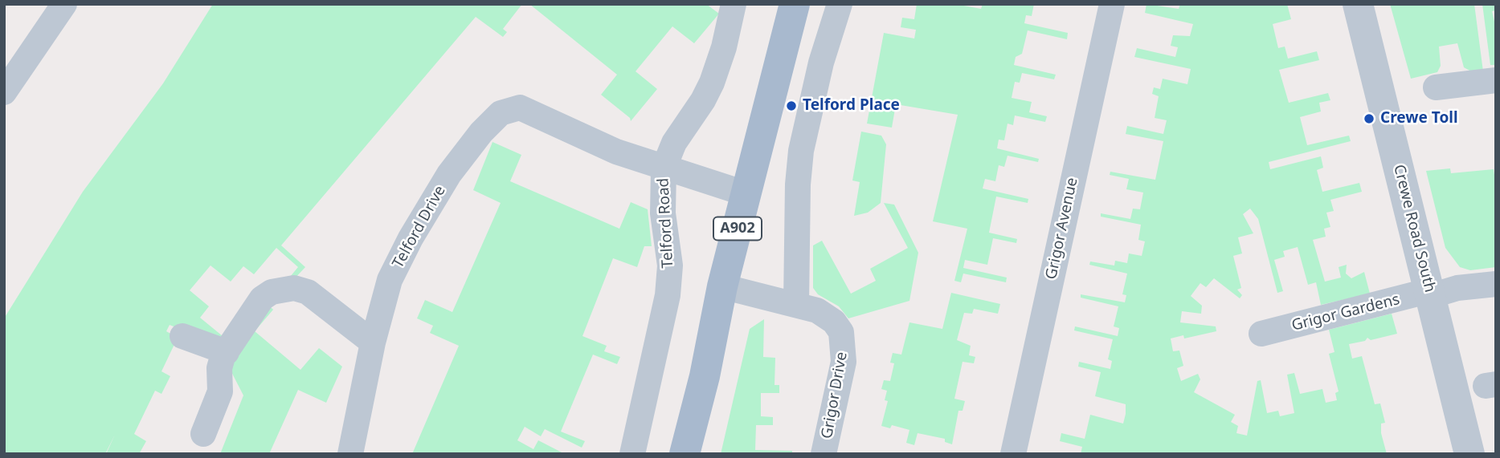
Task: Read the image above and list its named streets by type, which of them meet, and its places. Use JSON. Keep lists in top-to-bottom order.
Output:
{
  "streets": {
    "main road": ["A902"],
    "street": [
      "Telford Road",
      "Telford Drive",
      "Grigor Avenue",
      "Crewe Road South",
      "Grigor Gardens",
      "Grigor Drive"
    ]
  },
  "crossings": [
    ["Telford Road", "Telford Drive"],
    ["A902", "Grigor Drive"],
    ["Crewe Road South", "Grigor Gardens"]
  ],
  "places": ["Telford Place", "Crewe Toll"]
}
